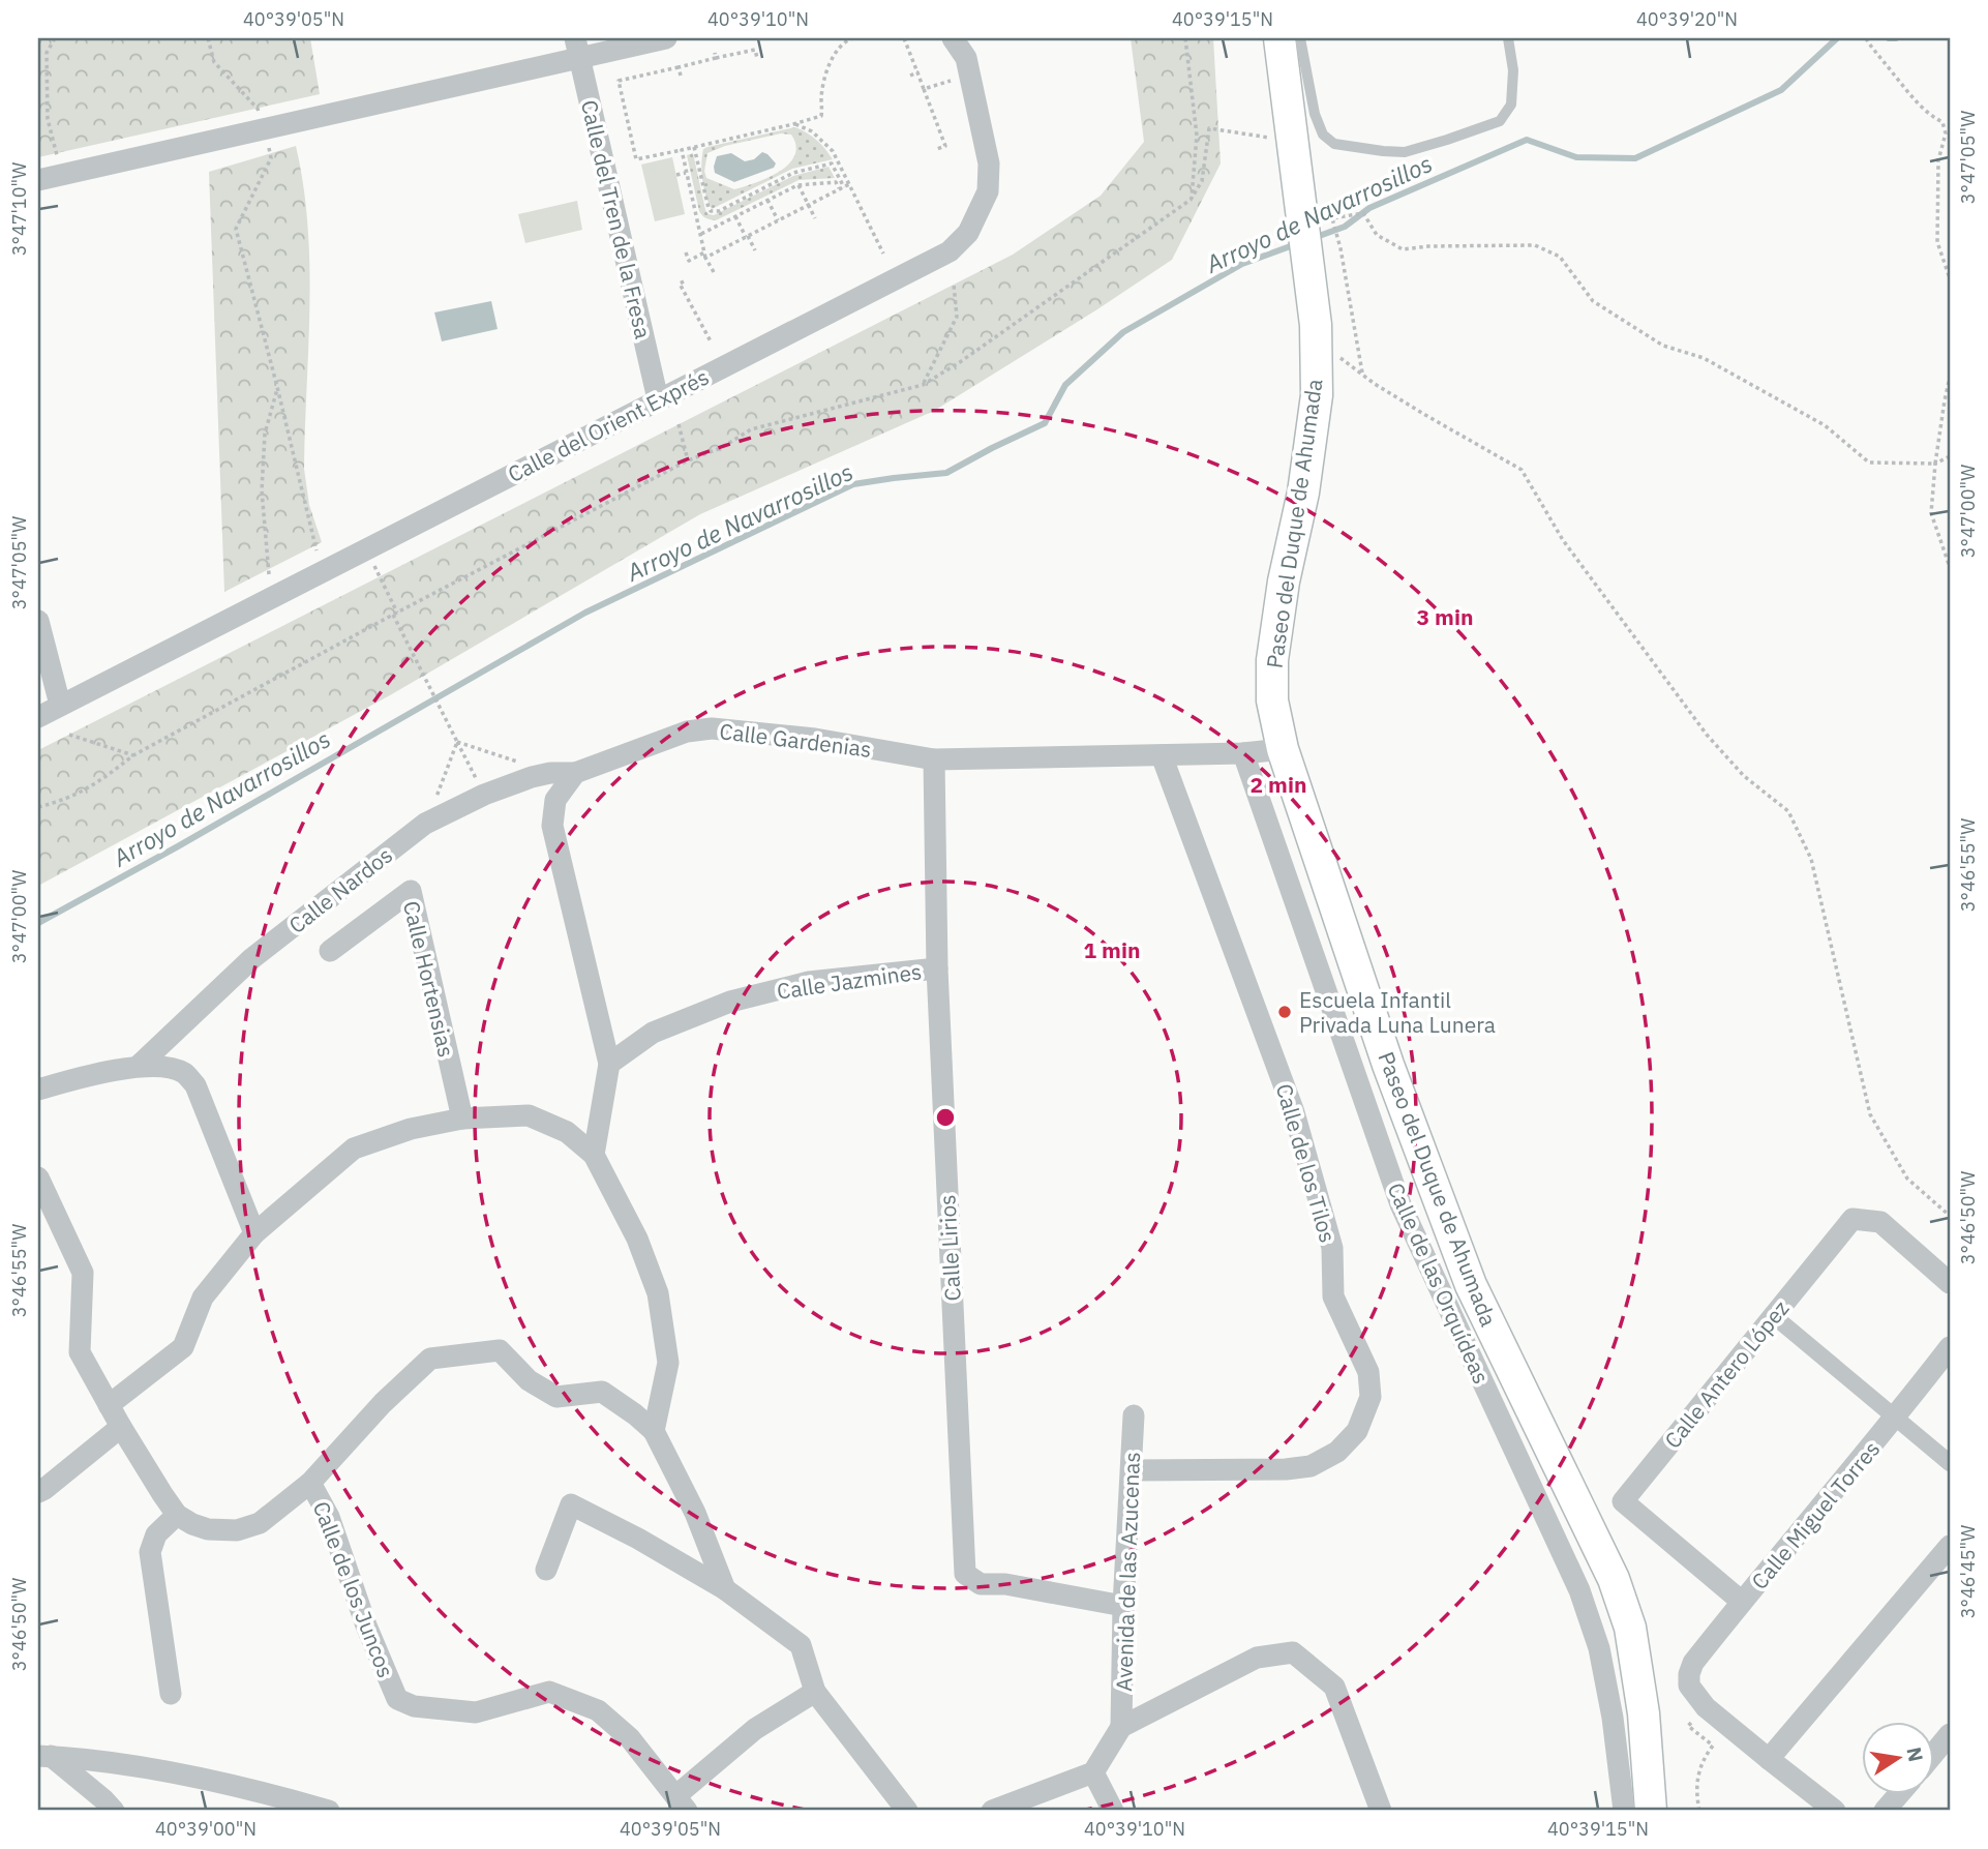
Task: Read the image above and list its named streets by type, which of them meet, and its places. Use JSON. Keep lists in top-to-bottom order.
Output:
{
  "streets": {
    "main road": ["Paseo del Duque de Ahumada"],
    "street": [
      "Calle del Tren de la Fresa",
      "Calle del Orient Exprés",
      "Calle Gardenias",
      "Calle Nardos",
      "Calle Hortensias",
      "Calle Jazmines",
      "Calle de los Tilos",
      "Calle Lirios",
      "Calle de las Orquídeas",
      "Calle Antero López",
      "Calle Miguel Torres",
      "Avenida de las Azucenas",
      "Calle de los Juncos"
    ]
  },
  "crossings": [
    ["Calle del Tren de la Fresa", "Calle del Orient Exprés"],
    ["Paseo del Duque de Ahumada", "Calle Gardenias"],
    ["Calle Gardenias", "Calle Nardos"],
    ["Calle Gardenias", "Calle de los Tilos"],
    ["Calle Gardenias", "Calle Lirios"],
    ["Calle Gardenias", "Calle de las Orquídeas"],
    ["Calle Jazmines", "Calle Lirios"],
    ["Calle de los Tilos", "Avenida de las Azucenas"],
    ["Calle Lirios", "Avenida de las Azucenas"],
    ["Calle Antero López", "Calle Miguel Torres"]
  ],
  "water": ["Arroyo de Navarrosillos"],
  "places": ["Escuela Infantil Privada Luna Lunera"],
  "north": "right",
  "coordinates": [
    "40°39'05\"N",
    "40°39'10\"N",
    "40°39'15\"N",
    "40°39'20\"N",
    "3°47'05\"W",
    "3°47'10\"W",
    "3°47'00\"W",
    "3°46'55\"W",
    "3°46'50\"W",
    "3°46'45\"W",
    "40°39'00\"N"
  ],
  "rings": ["3 min", "2 min", "1 min"]
}
